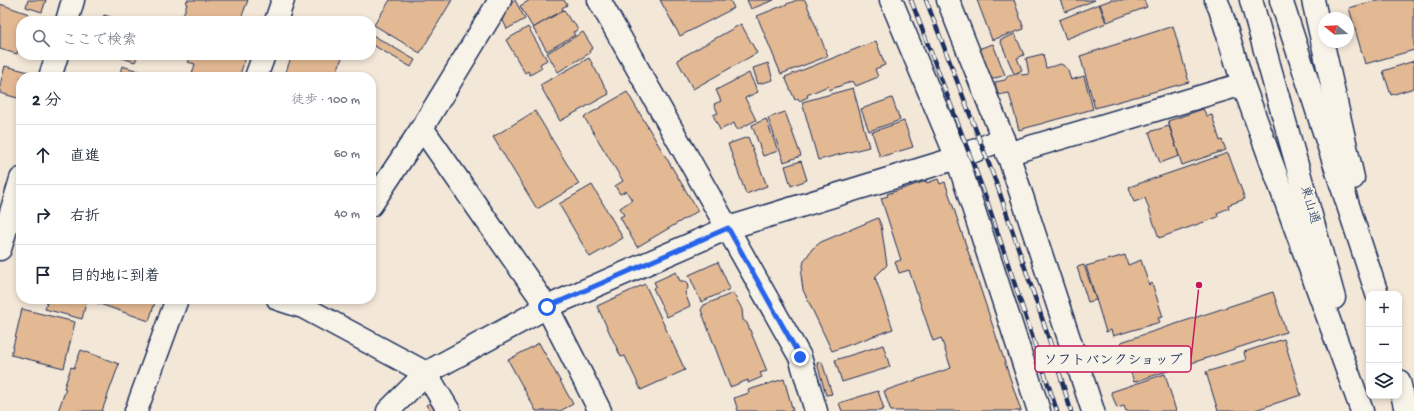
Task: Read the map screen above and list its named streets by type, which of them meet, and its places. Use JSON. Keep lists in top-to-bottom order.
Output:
{
  "streets": {
    "street": ["東山通"]
  },
  "places": ["ソフトバンクショップ"],
  "north": "left",
  "page": {
    "search": "ここで検索",
    "heading": ["2 分", "徒歩 · 100 m"],
    "list": [
      ["直進", "60 m"],
      ["右折", "40 m"],
      "目的地に到着"
    ],
    "map_buttons": ["+", "−"]
  }
}
